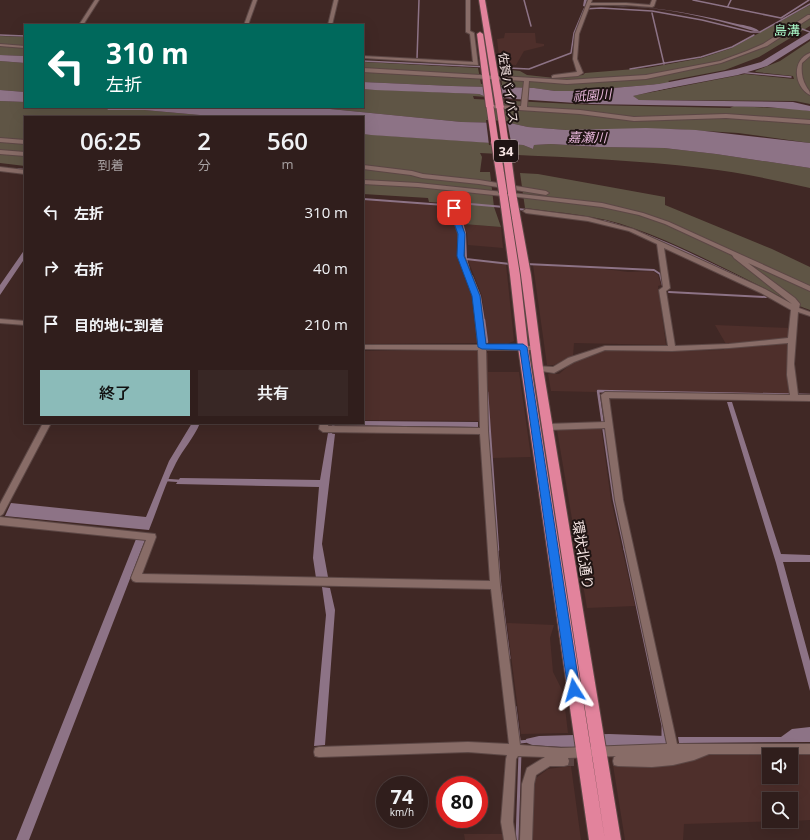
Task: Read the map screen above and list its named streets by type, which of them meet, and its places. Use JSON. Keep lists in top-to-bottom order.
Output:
{
  "streets": {
    "highway": ["佐賀バイパス", "34", "環状北通り"]
  },
  "crossings": [
    ["佐賀バイパス", "環状北通り"]
  ],
  "districts": ["島溝"],
  "water": ["祇園川", "嘉瀬川"],
  "page": {
    "turn": ["310 m", "左折"],
    "eta": [
      "06:25",
      "到着",
      "2",
      "分",
      "560",
      "m"
    ],
    "list": [
      {
        "name": "左折",
        "value": "310 m"
      },
      {
        "name": "右折",
        "value": "40 m"
      },
      {
        "name": "目的地に到着",
        "value": "210 m"
      }
    ],
    "buttons": ["終了", "共有"],
    "speed": "74 km/h",
    "limit": "80"
  }
}
